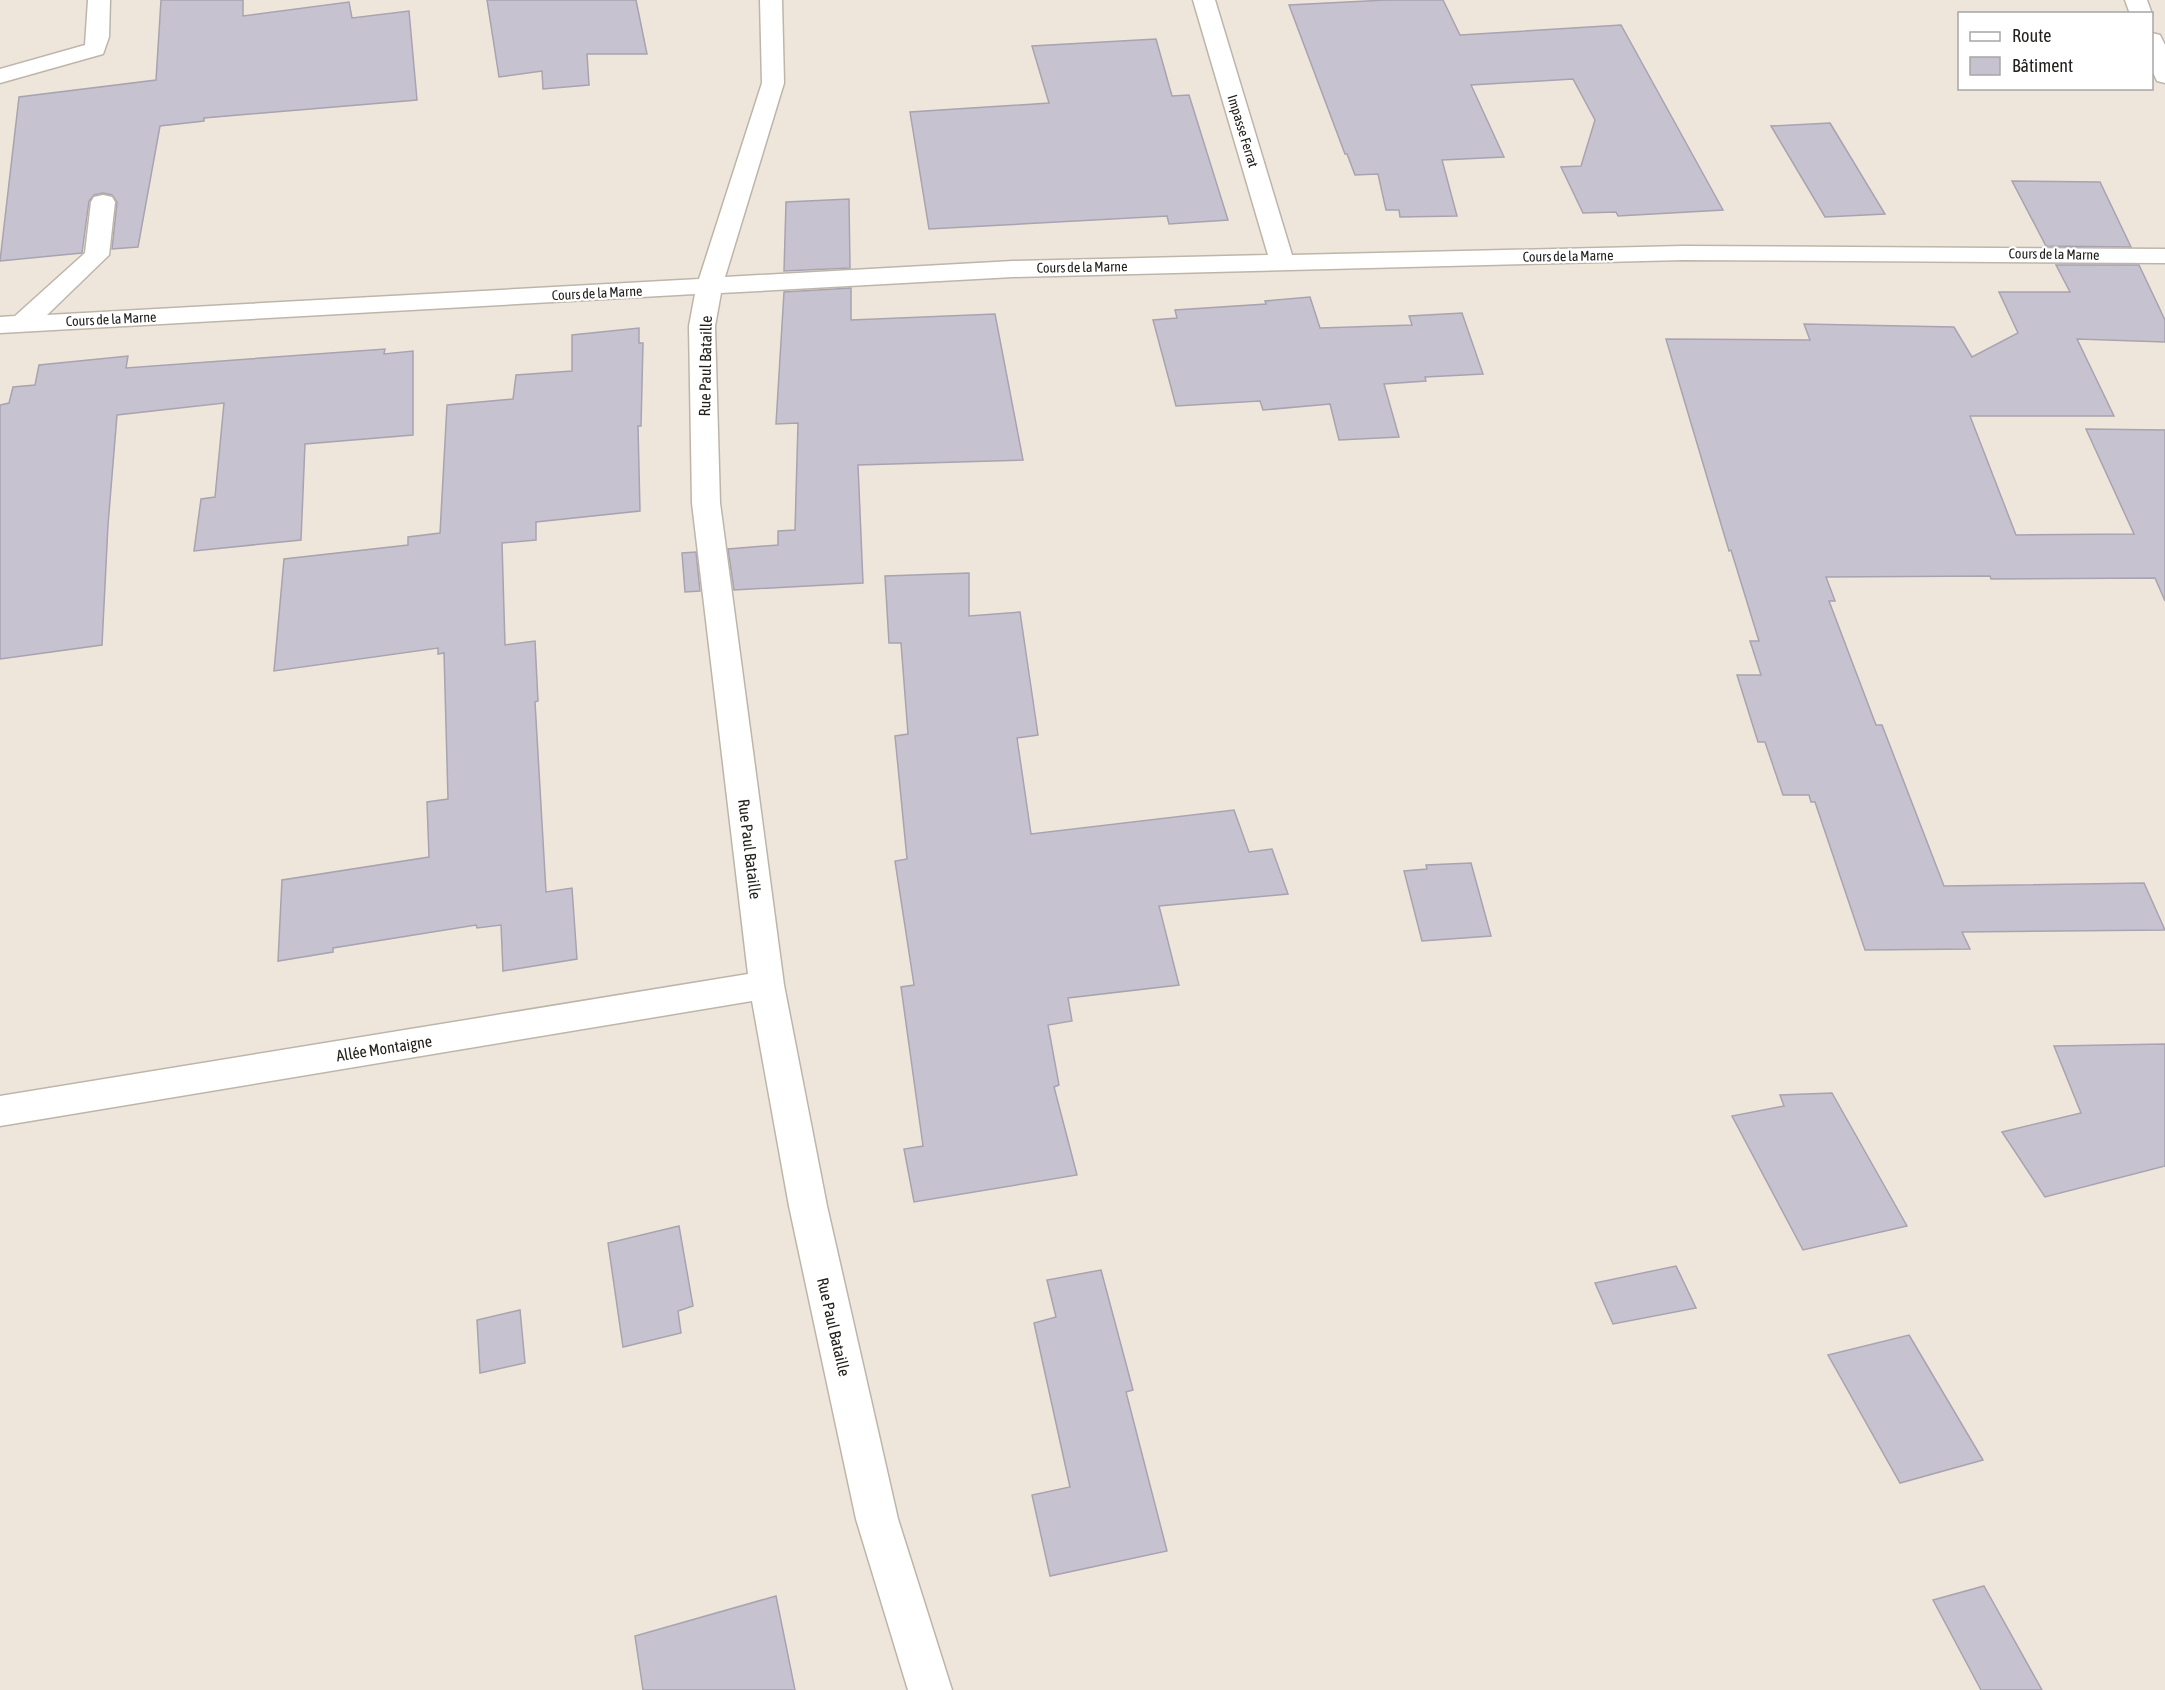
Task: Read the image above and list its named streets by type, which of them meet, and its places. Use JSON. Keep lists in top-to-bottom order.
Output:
{
  "streets": {
    "street": [
      "Impasse Ferrat",
      "Cours de la Marne",
      "Rue Paul Bataille",
      "Allée Montaigne"
    ]
  },
  "crossings": [
    ["Impasse Ferrat", "Cours de la Marne"],
    ["Cours de la Marne", "Rue Paul Bataille"],
    ["Rue Paul Bataille", "Allée Montaigne"]
  ],
  "legend": ["Route", "Bâtiment"]
}
